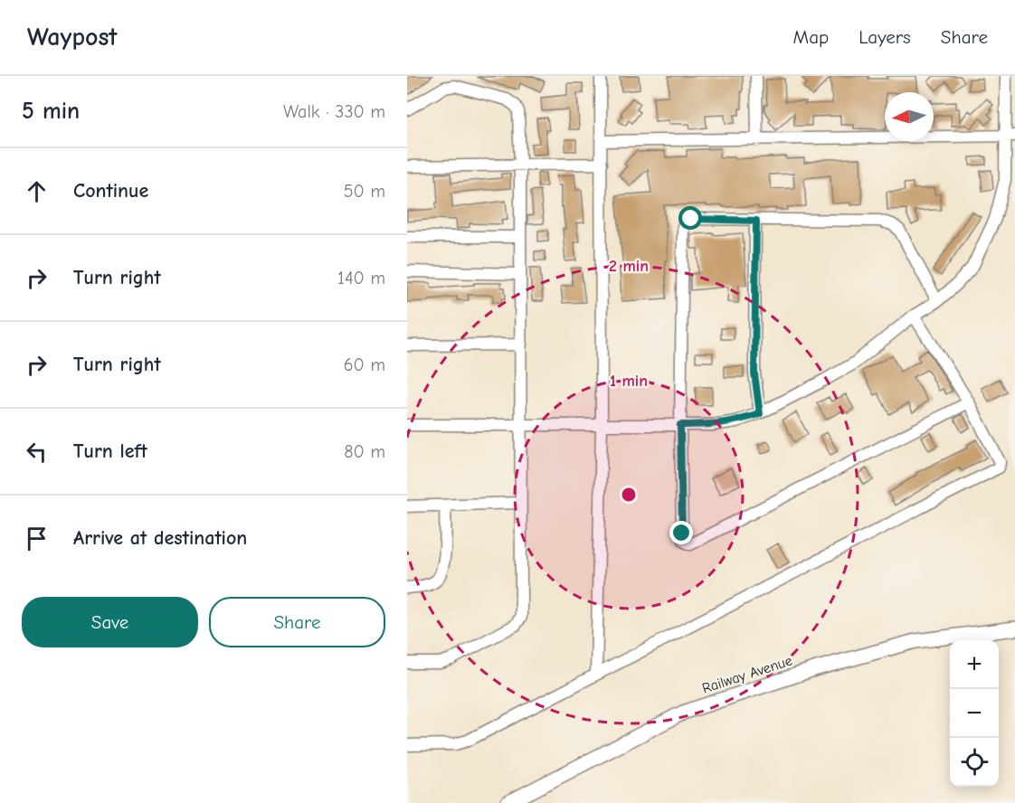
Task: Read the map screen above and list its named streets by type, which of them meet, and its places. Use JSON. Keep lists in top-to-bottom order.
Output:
{
  "streets": {
    "street": ["Railway Avenue"]
  },
  "north": "left",
  "page": {
    "header": "Waypost",
    "nav": ["Map", "Layers", "Share"],
    "heading": ["5 min", "Walk · 330 m"],
    "list": [
      ["Continue", "50 m"],
      ["Turn right", "140 m"],
      ["Turn right", "60 m"],
      ["Turn left", "80 m"],
      "Arrive at destination"
    ],
    "buttons": ["Save", "Share"],
    "map_buttons": ["+", "−"]
  },
  "rings": ["2 min", "1 min"]
}
